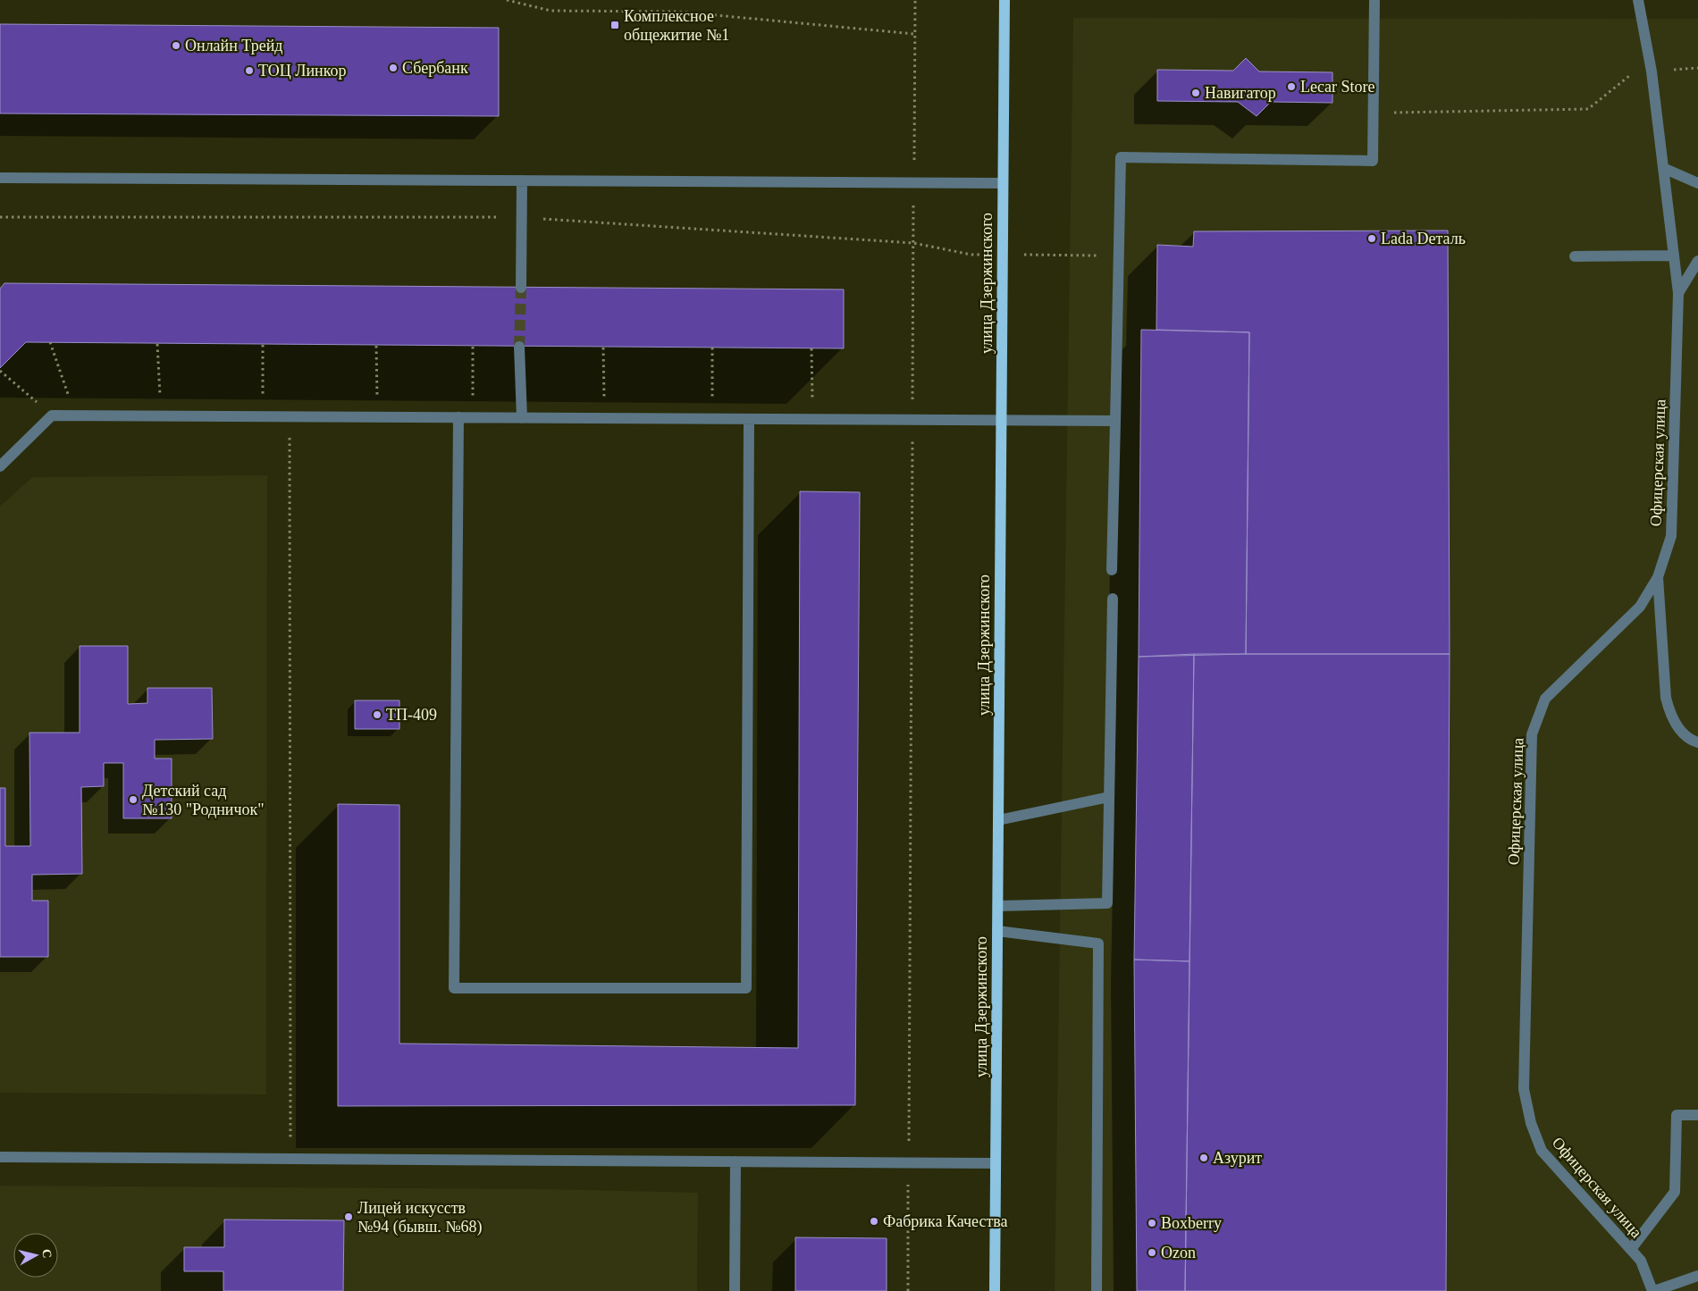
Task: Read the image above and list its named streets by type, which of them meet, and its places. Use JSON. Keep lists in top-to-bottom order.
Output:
{
  "streets": {
    "main road": ["улица Дзержинского"],
    "street": ["Офицерская улица"]
  },
  "places": {
    "transit": ["Комплексное общежитие №1"],
    "other": [
      "Онлайн Трейд",
      "Сбербанк",
      "ТОЦ Линкор",
      "Lecar Store",
      "Навигатор",
      "Lada Dеталь",
      "ТП-409",
      "Детский сад №130 \"Родничок\"",
      "Азурит",
      "Лицей искусств №94 (бывш. №68)",
      "Фабрика Качества",
      "Boxberry",
      "Ozon"
    ]
  },
  "north": "right"
}
